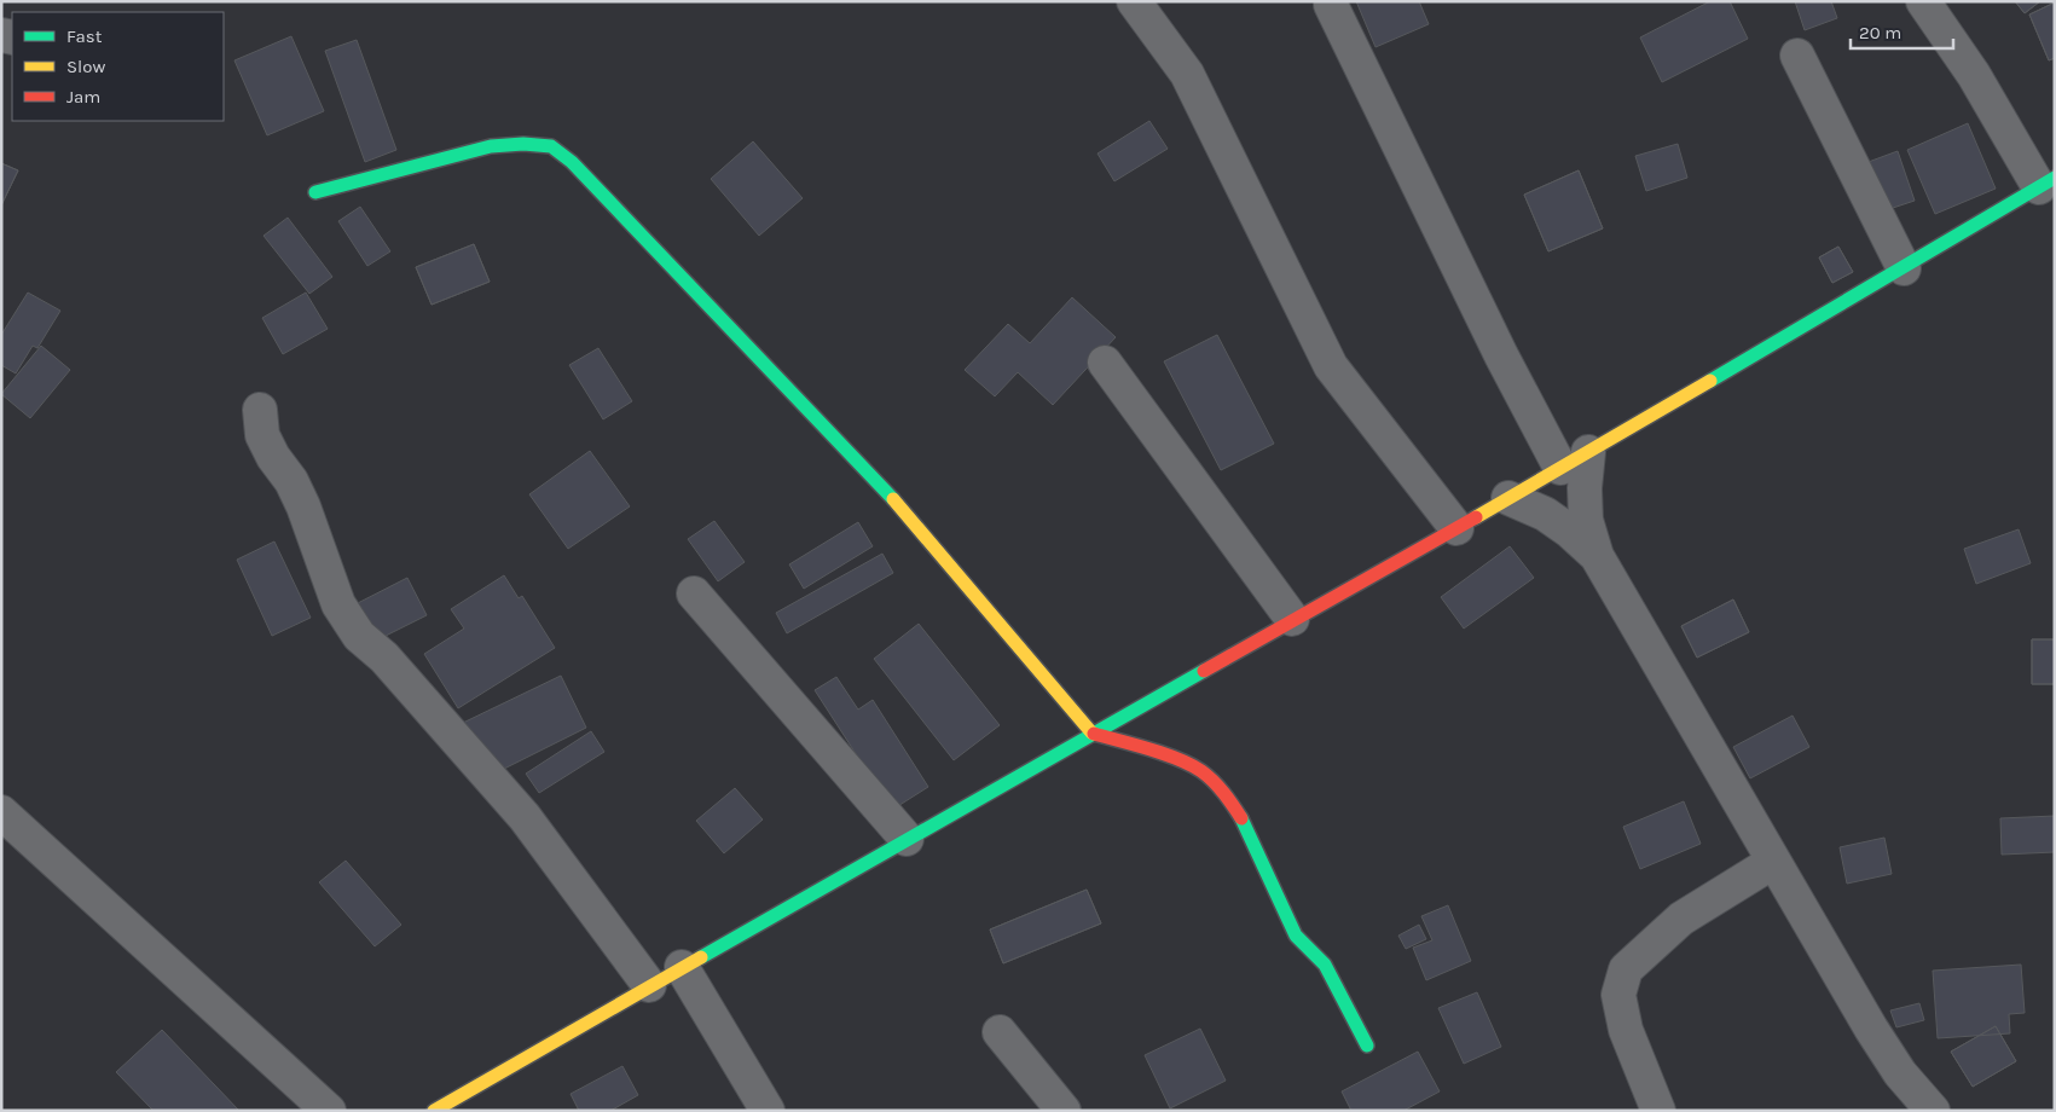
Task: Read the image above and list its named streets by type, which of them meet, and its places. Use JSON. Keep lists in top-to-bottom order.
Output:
{
  "legend": ["Fast", "Slow", "Jam"],
  "scale_bar": "20 m"
}
